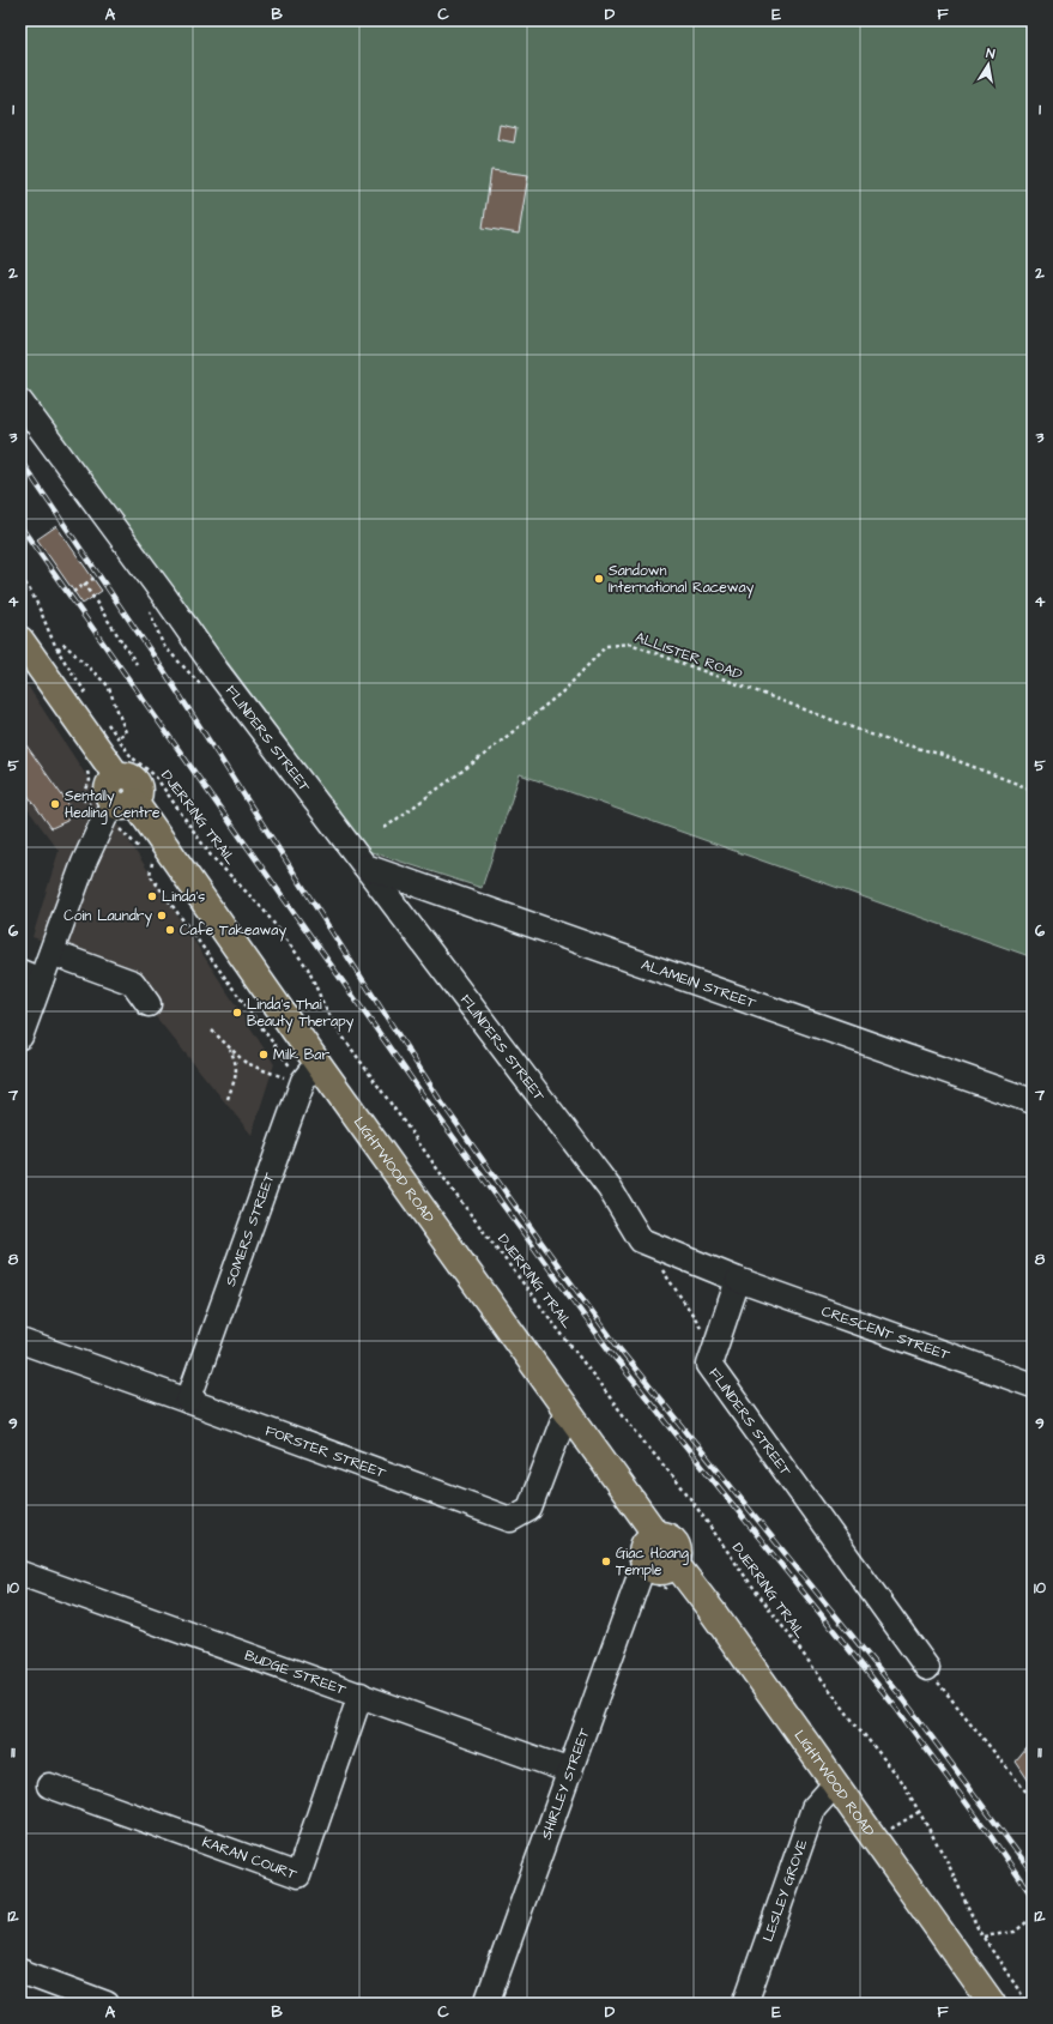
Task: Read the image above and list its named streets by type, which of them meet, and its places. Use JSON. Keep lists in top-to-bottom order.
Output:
{
  "streets": {
    "main road": ["LIGHTWOOD ROAD"],
    "street": [
      "FLINDERS STREET",
      "ALAMEIN STREET",
      "SOMERS STREET",
      "CRESCENT STREET",
      "FORSTER STREET",
      "BUDGE STREET",
      "SHIRLEY STREET",
      "KARAN COURT",
      "LESLEY GROVE"
    ],
    "path": ["ALLISTER ROAD", "DJERRING TRAIL"]
  },
  "crossings": [
    ["FLINDERS STREET", "ALAMEIN STREET"],
    ["FLINDERS STREET", "CRESCENT STREET"],
    ["LIGHTWOOD ROAD", "SOMERS STREET"],
    ["LIGHTWOOD ROAD", "FORSTER STREET"],
    ["LIGHTWOOD ROAD", "SHIRLEY STREET"],
    ["LIGHTWOOD ROAD", "LESLEY GROVE"],
    ["SOMERS STREET", "FORSTER STREET"],
    ["BUDGE STREET", "SHIRLEY STREET"],
    ["BUDGE STREET", "KARAN COURT"]
  ],
  "places": [
    "Sandown International Raceway",
    "Sentally Healing Centre",
    "Linda's",
    "Coin Laundry",
    "Cafe Takeaway",
    "Linda's Thai Beauty Therapy",
    "Milk Bar",
    "Giac Hoang Temple"
  ],
  "north": "top",
  "grid": {
    "columns": [
      "A",
      "B",
      "C",
      "D",
      "E",
      "F"
    ],
    "rows": [
      "1",
      "2",
      "3",
      "4",
      "5",
      "6",
      "7",
      "8",
      "9",
      "10",
      "11",
      "12"
    ]
  }
}
